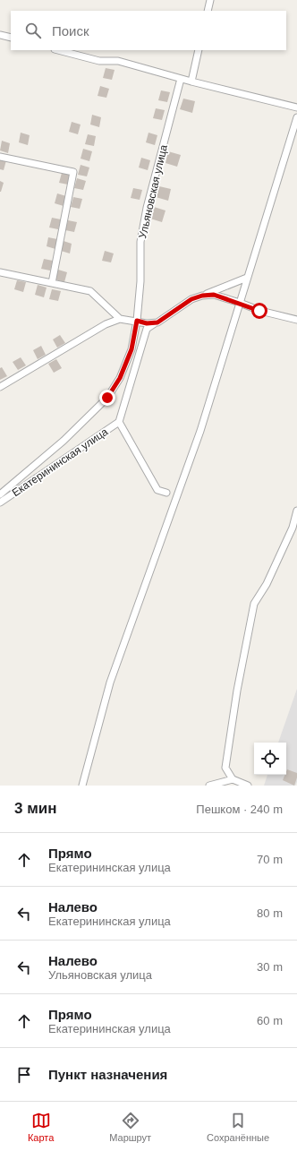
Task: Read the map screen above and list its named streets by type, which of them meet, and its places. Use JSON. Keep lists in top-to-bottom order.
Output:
{
  "streets": {
    "street": ["Ульяновская улица", "Екатерининская улица"]
  },
  "crossings": [
    ["Ульяновская улица", "Екатерининская улица"]
  ],
  "page": {
    "search": "Поиск",
    "heading": ["3 мин", "Пешком · 240 m"],
    "list": [
      ["Прямо", "Екатерининская улица", "70 m"],
      ["Налево", "Екатерининская улица", "80 m"],
      ["Налево", "Ульяновская улица", "30 m"],
      ["Прямо", "Екатерининская улица", "60 m"],
      "Пункт назначения"
    ],
    "nav": ["Карта", "Маршрут", "Сохранённые"]
  }
}
